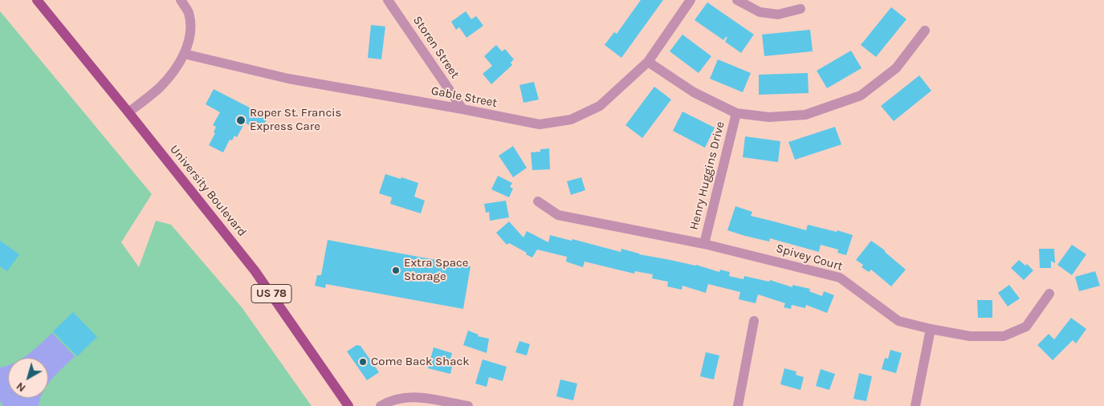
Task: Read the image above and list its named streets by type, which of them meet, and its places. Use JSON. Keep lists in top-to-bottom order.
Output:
{
  "streets": {
    "main road": ["University Boulevard", "US 78"],
    "street": [
      "Storen Street",
      "Gable Street",
      "Henry Huggins Drive",
      "Spivey Court"
    ]
  },
  "crossings": [
    ["Storen Street", "Gable Street"],
    ["Henry Huggins Drive", "Spivey Court"]
  ],
  "places": ["Roper St. Francis Express Care", "Extra Space Storage", "Come Back Shack"],
  "north": "bottom left"
}
